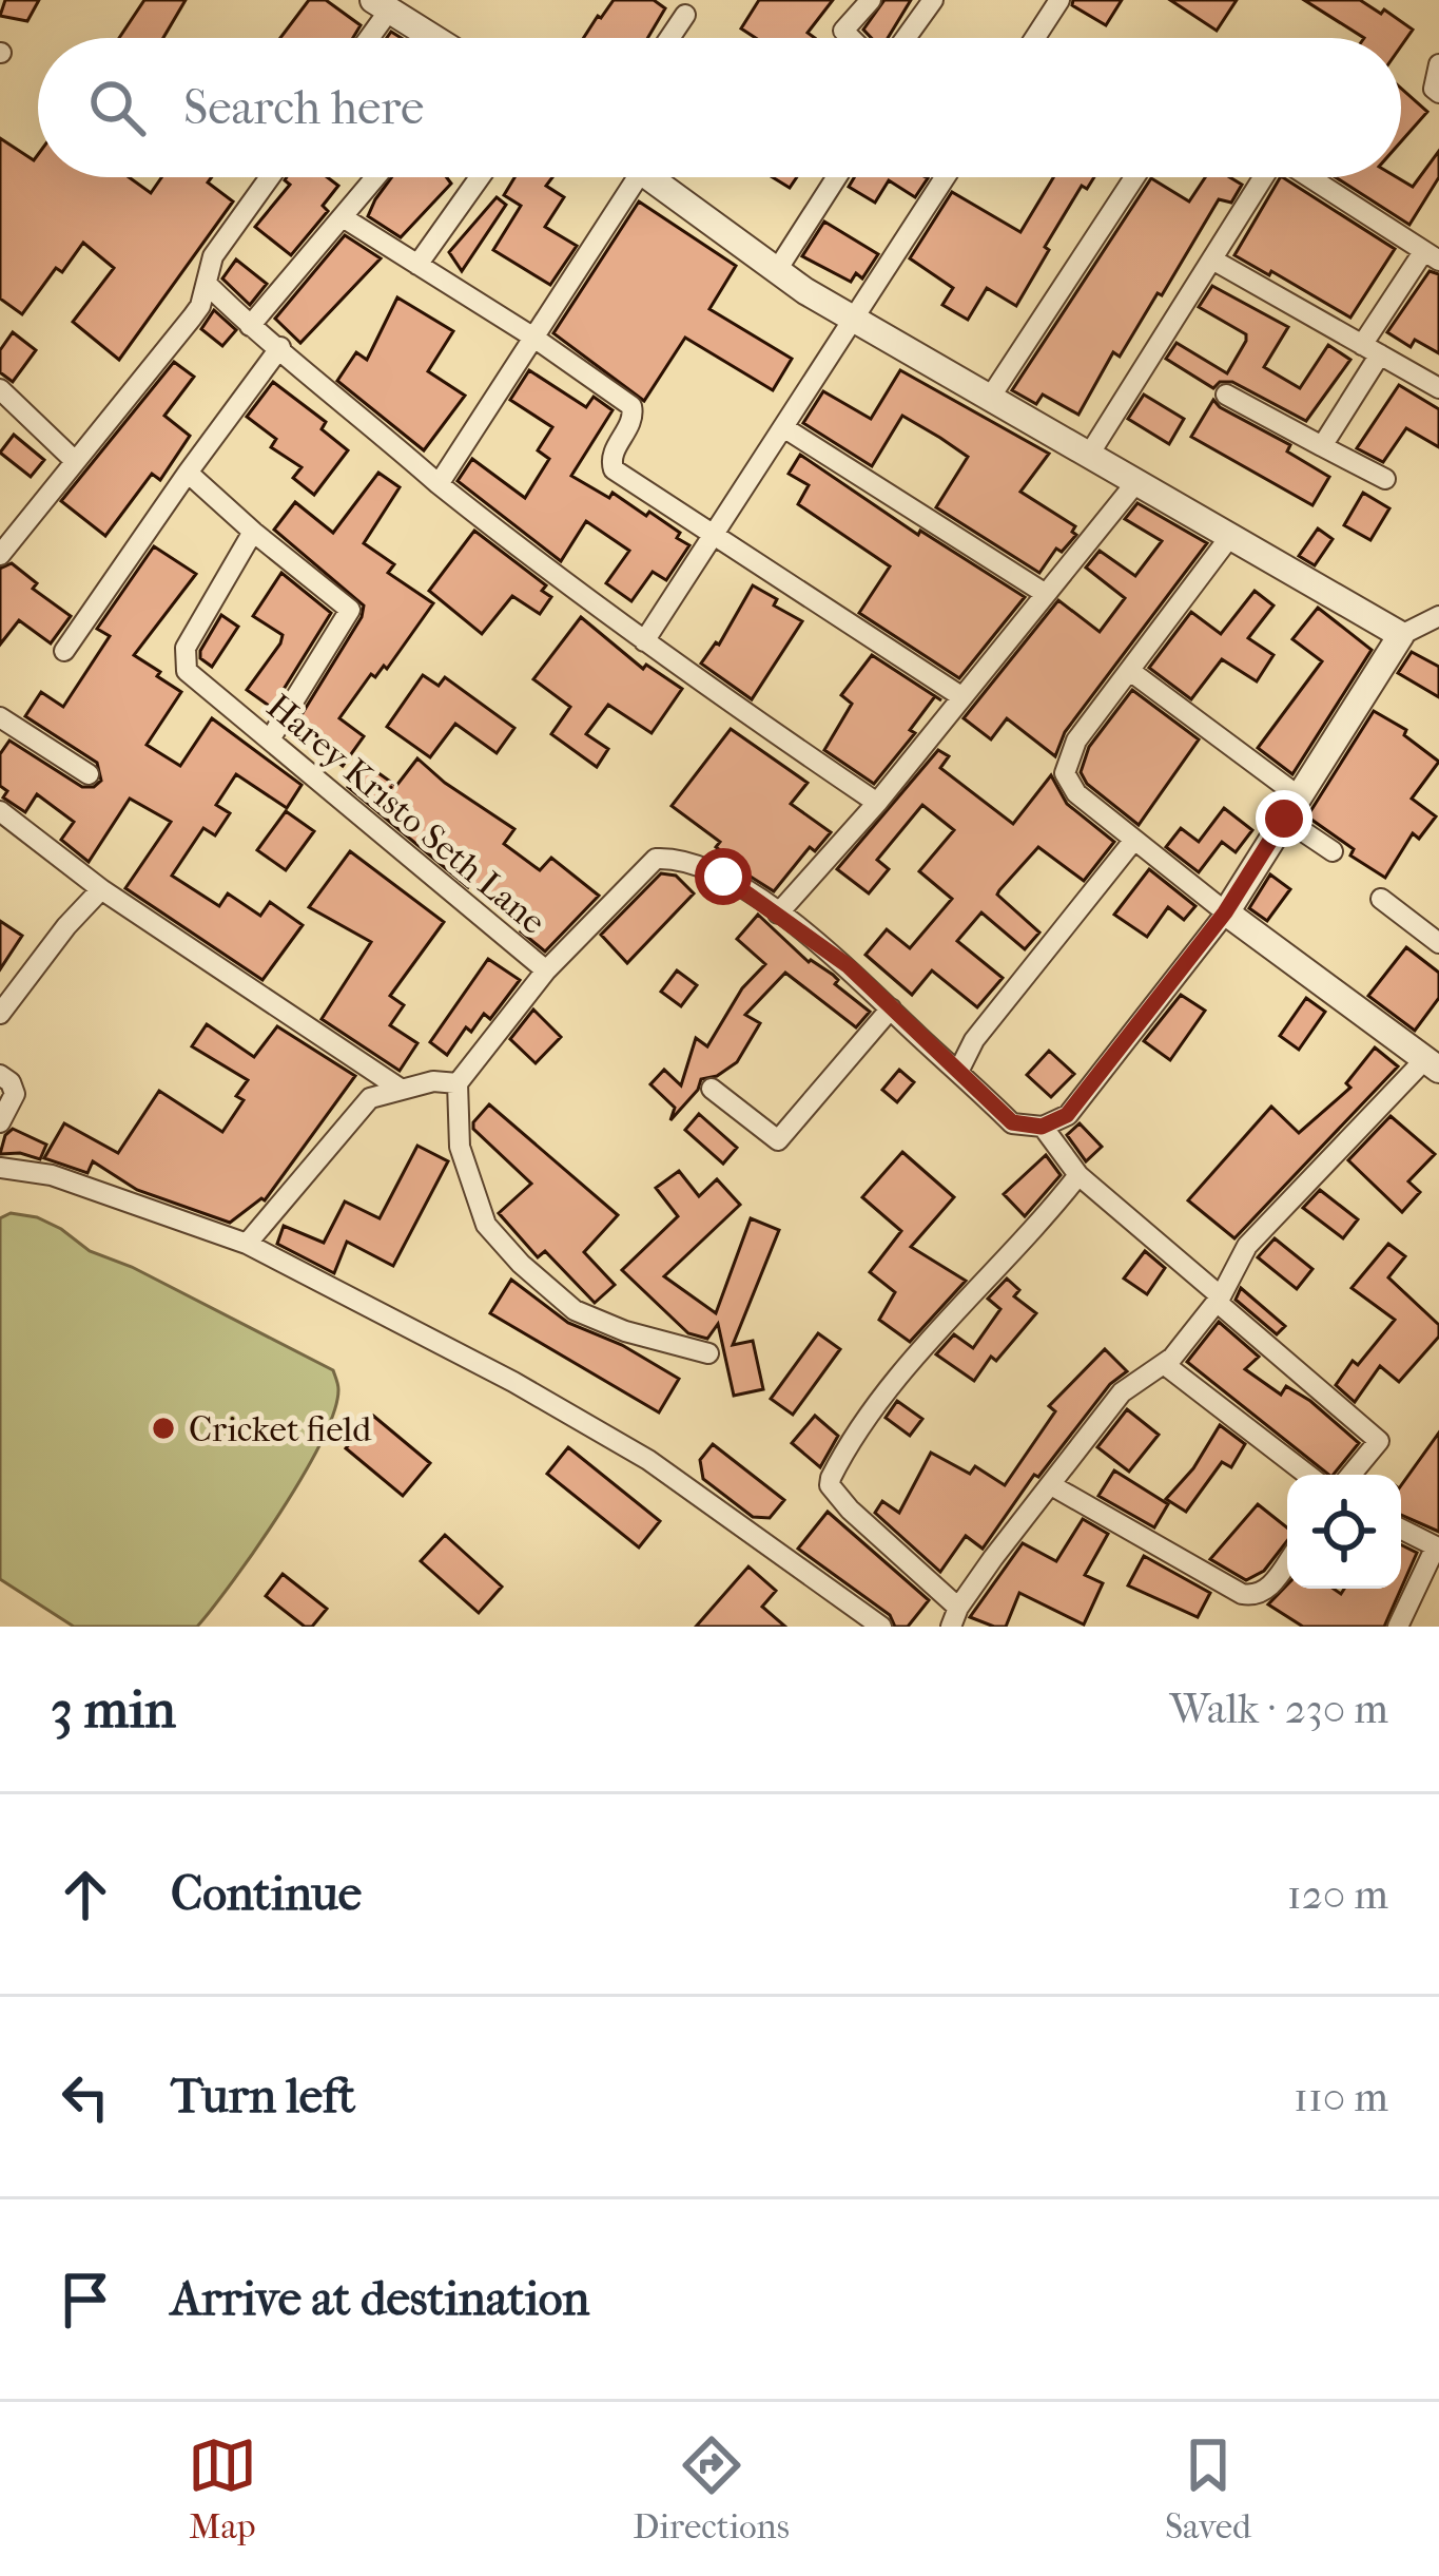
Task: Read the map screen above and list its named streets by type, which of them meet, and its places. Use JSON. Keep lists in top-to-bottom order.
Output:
{
  "streets": {
    "street": ["Harey Kristo Seth Lane"]
  },
  "places": ["Cricket field"],
  "page": {
    "search": "Search here",
    "heading": ["3 min", "Walk · 230 m"],
    "list": [
      ["Continue", "120 m"],
      ["Turn left", "110 m"],
      "Arrive at destination"
    ],
    "nav": ["Map", "Directions", "Saved"]
  }
}
